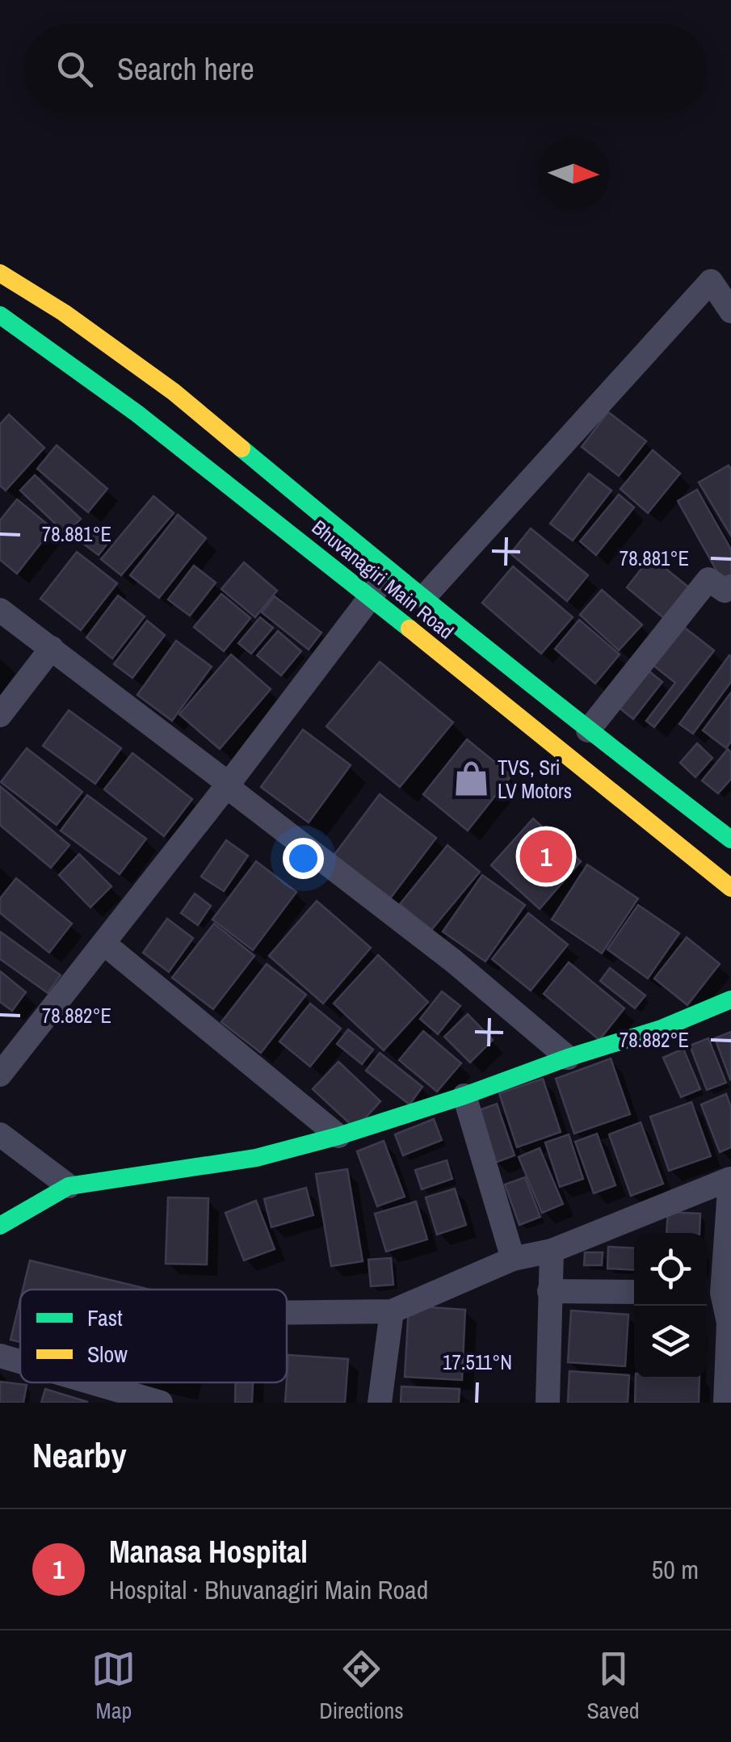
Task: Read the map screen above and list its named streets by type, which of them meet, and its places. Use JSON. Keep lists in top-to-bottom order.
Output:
{
  "streets": {
    "main road": ["Bhuvanagiri Main Road"]
  },
  "places": {
    "shop": ["TVS, Sri LV Motors"]
  },
  "legend": ["Fast", "Slow"],
  "north": "right",
  "page": {
    "search": "Search here",
    "pins": "1",
    "heading": "Nearby",
    "list": [
      {
        "mark": "1",
        "name": "Manasa Hospital",
        "note": "Hospital · Bhuvanagiri Main Road",
        "value": "50 m"
      }
    ],
    "nav": ["Map", "Directions", "Saved"]
  },
  "coordinates": ["78.881°E", "78.882°E", "17.511°N"]
}
